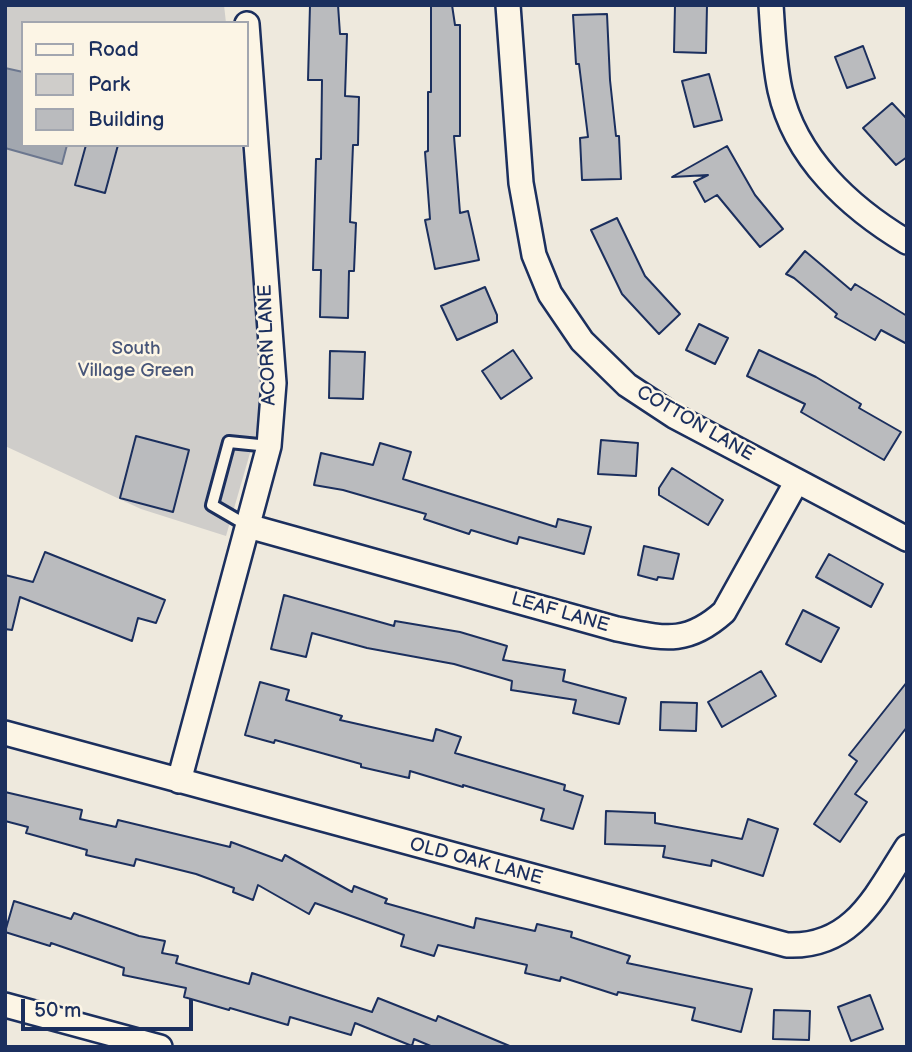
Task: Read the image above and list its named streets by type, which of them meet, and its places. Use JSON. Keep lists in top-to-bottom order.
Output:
{
  "streets": {
    "street": [
      "ACORN LANE",
      "COTTON LANE",
      "LEAF LANE",
      "OLD OAK LANE"
    ]
  },
  "crossings": [
    ["ACORN LANE", "LEAF LANE"],
    ["ACORN LANE", "OLD OAK LANE"],
    ["COTTON LANE", "LEAF LANE"]
  ],
  "parks": ["South Village Green"],
  "legend": ["Road", "Park", "Building"],
  "scale_bar": "50 m"
}
